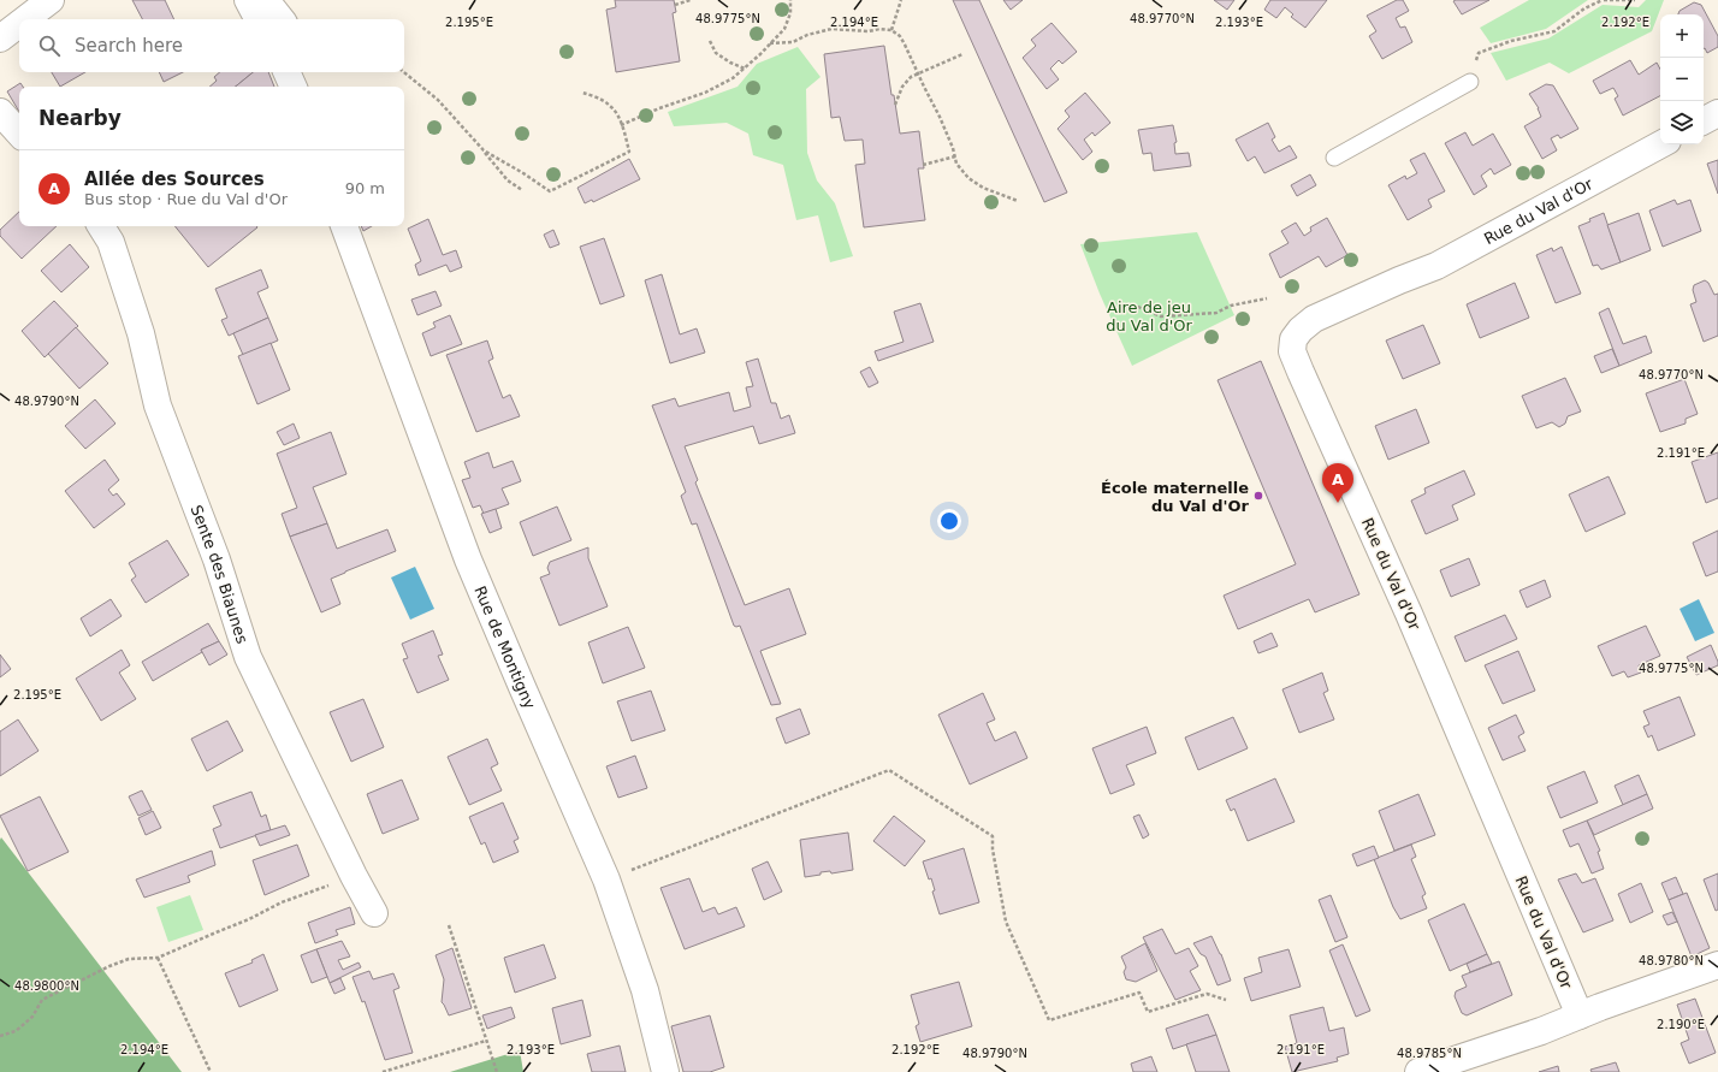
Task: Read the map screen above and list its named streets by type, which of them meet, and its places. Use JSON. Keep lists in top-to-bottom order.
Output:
{
  "streets": {
    "street": ["Rue du Val d'Or", "Sente des Biaunes", "Rue de Montigny"]
  },
  "parks": ["Aire de jeu du Val d'Or"],
  "places": ["École maternelle du Val d'Or"],
  "page": {
    "map_buttons": ["+", "−"],
    "search": "Search here",
    "heading": "Nearby",
    "list": [
      {
        "mark": "A",
        "name": "Allée des Sources",
        "note": "Bus stop · Rue du Val d'Or",
        "value": "90 m"
      }
    ],
    "pins": "A"
  },
  "coordinates": [
    "48.9775°N",
    "48.9770°N",
    "2.195°E",
    "2.194°E",
    "2.193°E",
    "2.192°E",
    "48.9790°N",
    "2.191°E",
    "48.9780°N",
    "48.9800°N",
    "2.190°E",
    "48.9785°N"
  ]
}
